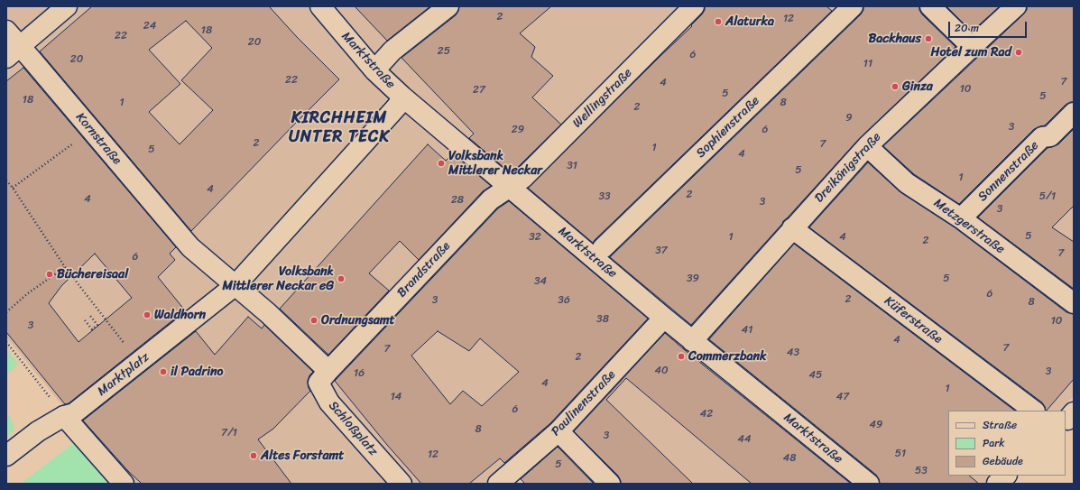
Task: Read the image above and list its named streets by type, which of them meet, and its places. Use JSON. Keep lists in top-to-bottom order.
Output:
{
  "streets": {
    "street": [
      "Marktstraße",
      "Wellingstraße",
      "Sophienstraße",
      "Kornstraße",
      "Dreikönigstraße",
      "Sonnenstraße",
      "Metzgerstraße",
      "Brandstraße",
      "Küferstraße",
      "Marktplatz",
      "Paulinenstraße",
      "Schloßplatz"
    ]
  },
  "crossings": [
    ["Marktstraße", "Wellingstraße"],
    ["Marktstraße", "Dreikönigstraße"],
    ["Marktstraße", "Brandstraße"],
    ["Marktstraße", "Marktplatz"],
    ["Marktstraße", "Paulinenstraße"],
    ["Wellingstraße", "Brandstraße"],
    ["Kornstraße", "Marktplatz"],
    ["Dreikönigstraße", "Metzgerstraße"],
    ["Dreikönigstraße", "Küferstraße"],
    ["Sonnenstraße", "Metzgerstraße"],
    ["Brandstraße", "Schloßplatz"]
  ],
  "districts": ["KIRCHHEIM UNTER TECK"],
  "places": [
    "Alaturka",
    "Backhaus",
    "Hotel zum Rad",
    "Ginza",
    "Volksbank Mittlerer Neckar",
    "Büchereisaal",
    "Volksbank Mittlerer Neckar eG",
    "Waldhorn",
    "Ordnungsamt",
    "Commerzbank",
    "il Padrino",
    "Altes Forstamt"
  ],
  "house_numbers": [
    "2",
    "12",
    "24",
    "18",
    "22",
    "20",
    "25",
    "6",
    "20",
    "11",
    "22",
    "7",
    "4",
    "10",
    "27",
    "5",
    "5",
    "18",
    "1",
    "8",
    "2",
    "9",
    "3",
    "29",
    "6",
    "2",
    "7",
    "1",
    "5",
    "4",
    "31",
    "5",
    "1",
    "4",
    "2",
    "33",
    "5/1",
    "4",
    "28",
    "3",
    "3",
    "5",
    "32",
    "1",
    "4",
    "2",
    "37",
    "7",
    "6",
    "39",
    "5",
    "34",
    "6",
    "2",
    "3",
    "36",
    "8",
    "38",
    "10",
    "3",
    "41",
    "4",
    "7",
    "7",
    "43",
    "2",
    "40",
    "3",
    "16",
    "45",
    "4",
    "1",
    "14",
    "47",
    "6",
    "42",
    "49",
    "8",
    "7/1",
    "3",
    "44",
    "51",
    "12",
    "48",
    "5",
    "53"
  ],
  "legend": ["Straße", "Park", "Gebäude"],
  "scale_bar": "20 m"
}
